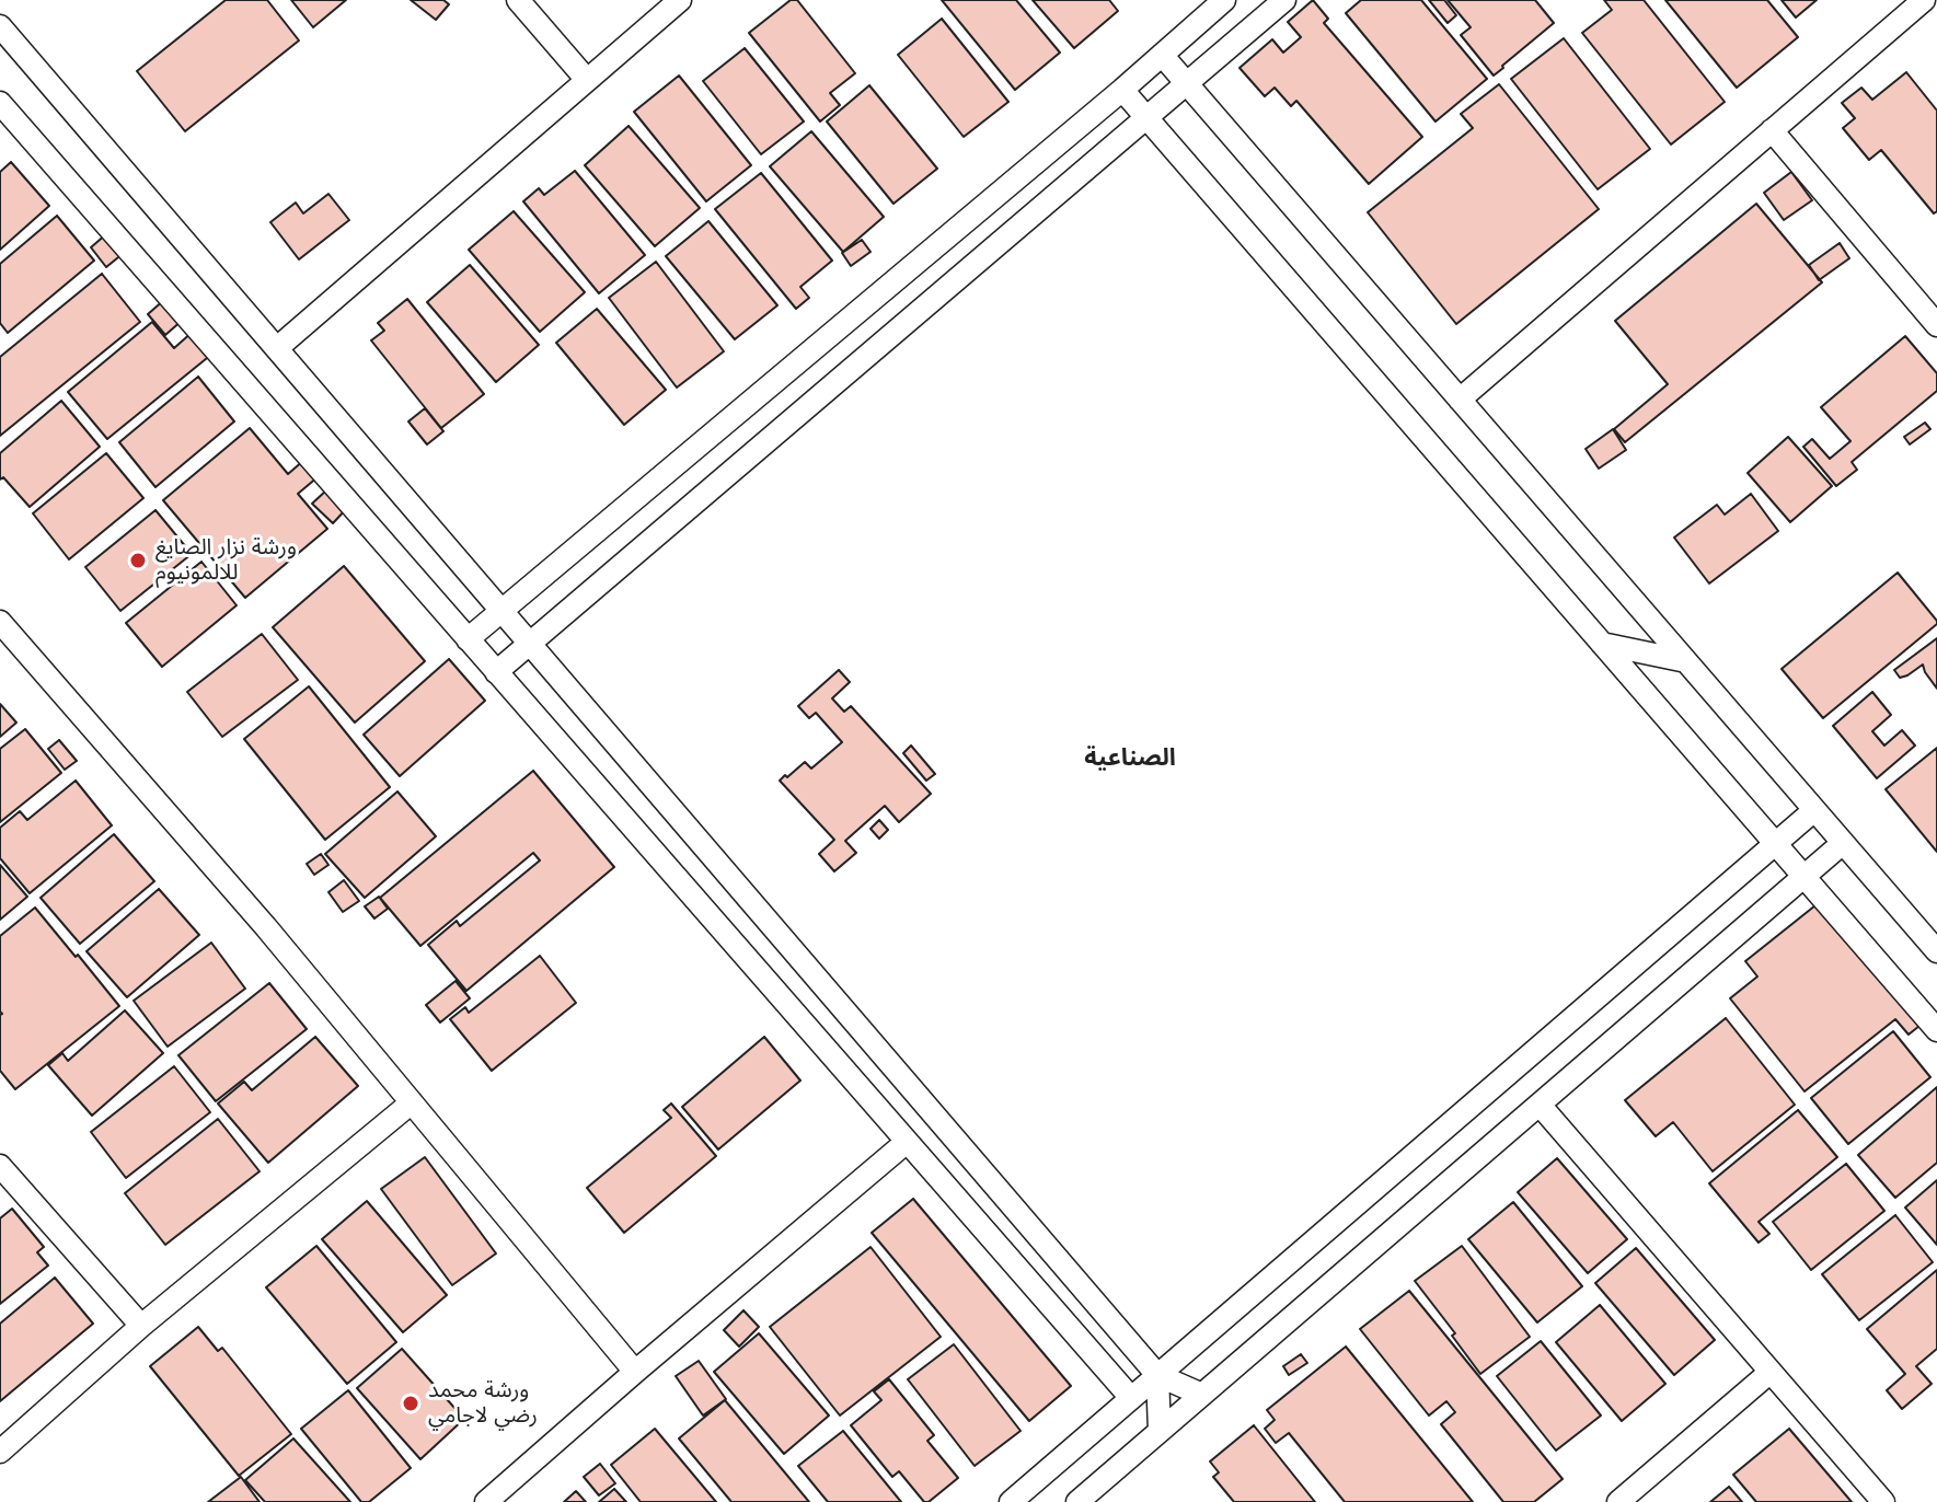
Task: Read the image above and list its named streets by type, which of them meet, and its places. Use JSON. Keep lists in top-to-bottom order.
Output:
{
  "districts": ["الصناعية"],
  "places": ["ورشة نزار الصايغ للالمونيوم", "ورشة محمد رضي لاجامي"]
}
